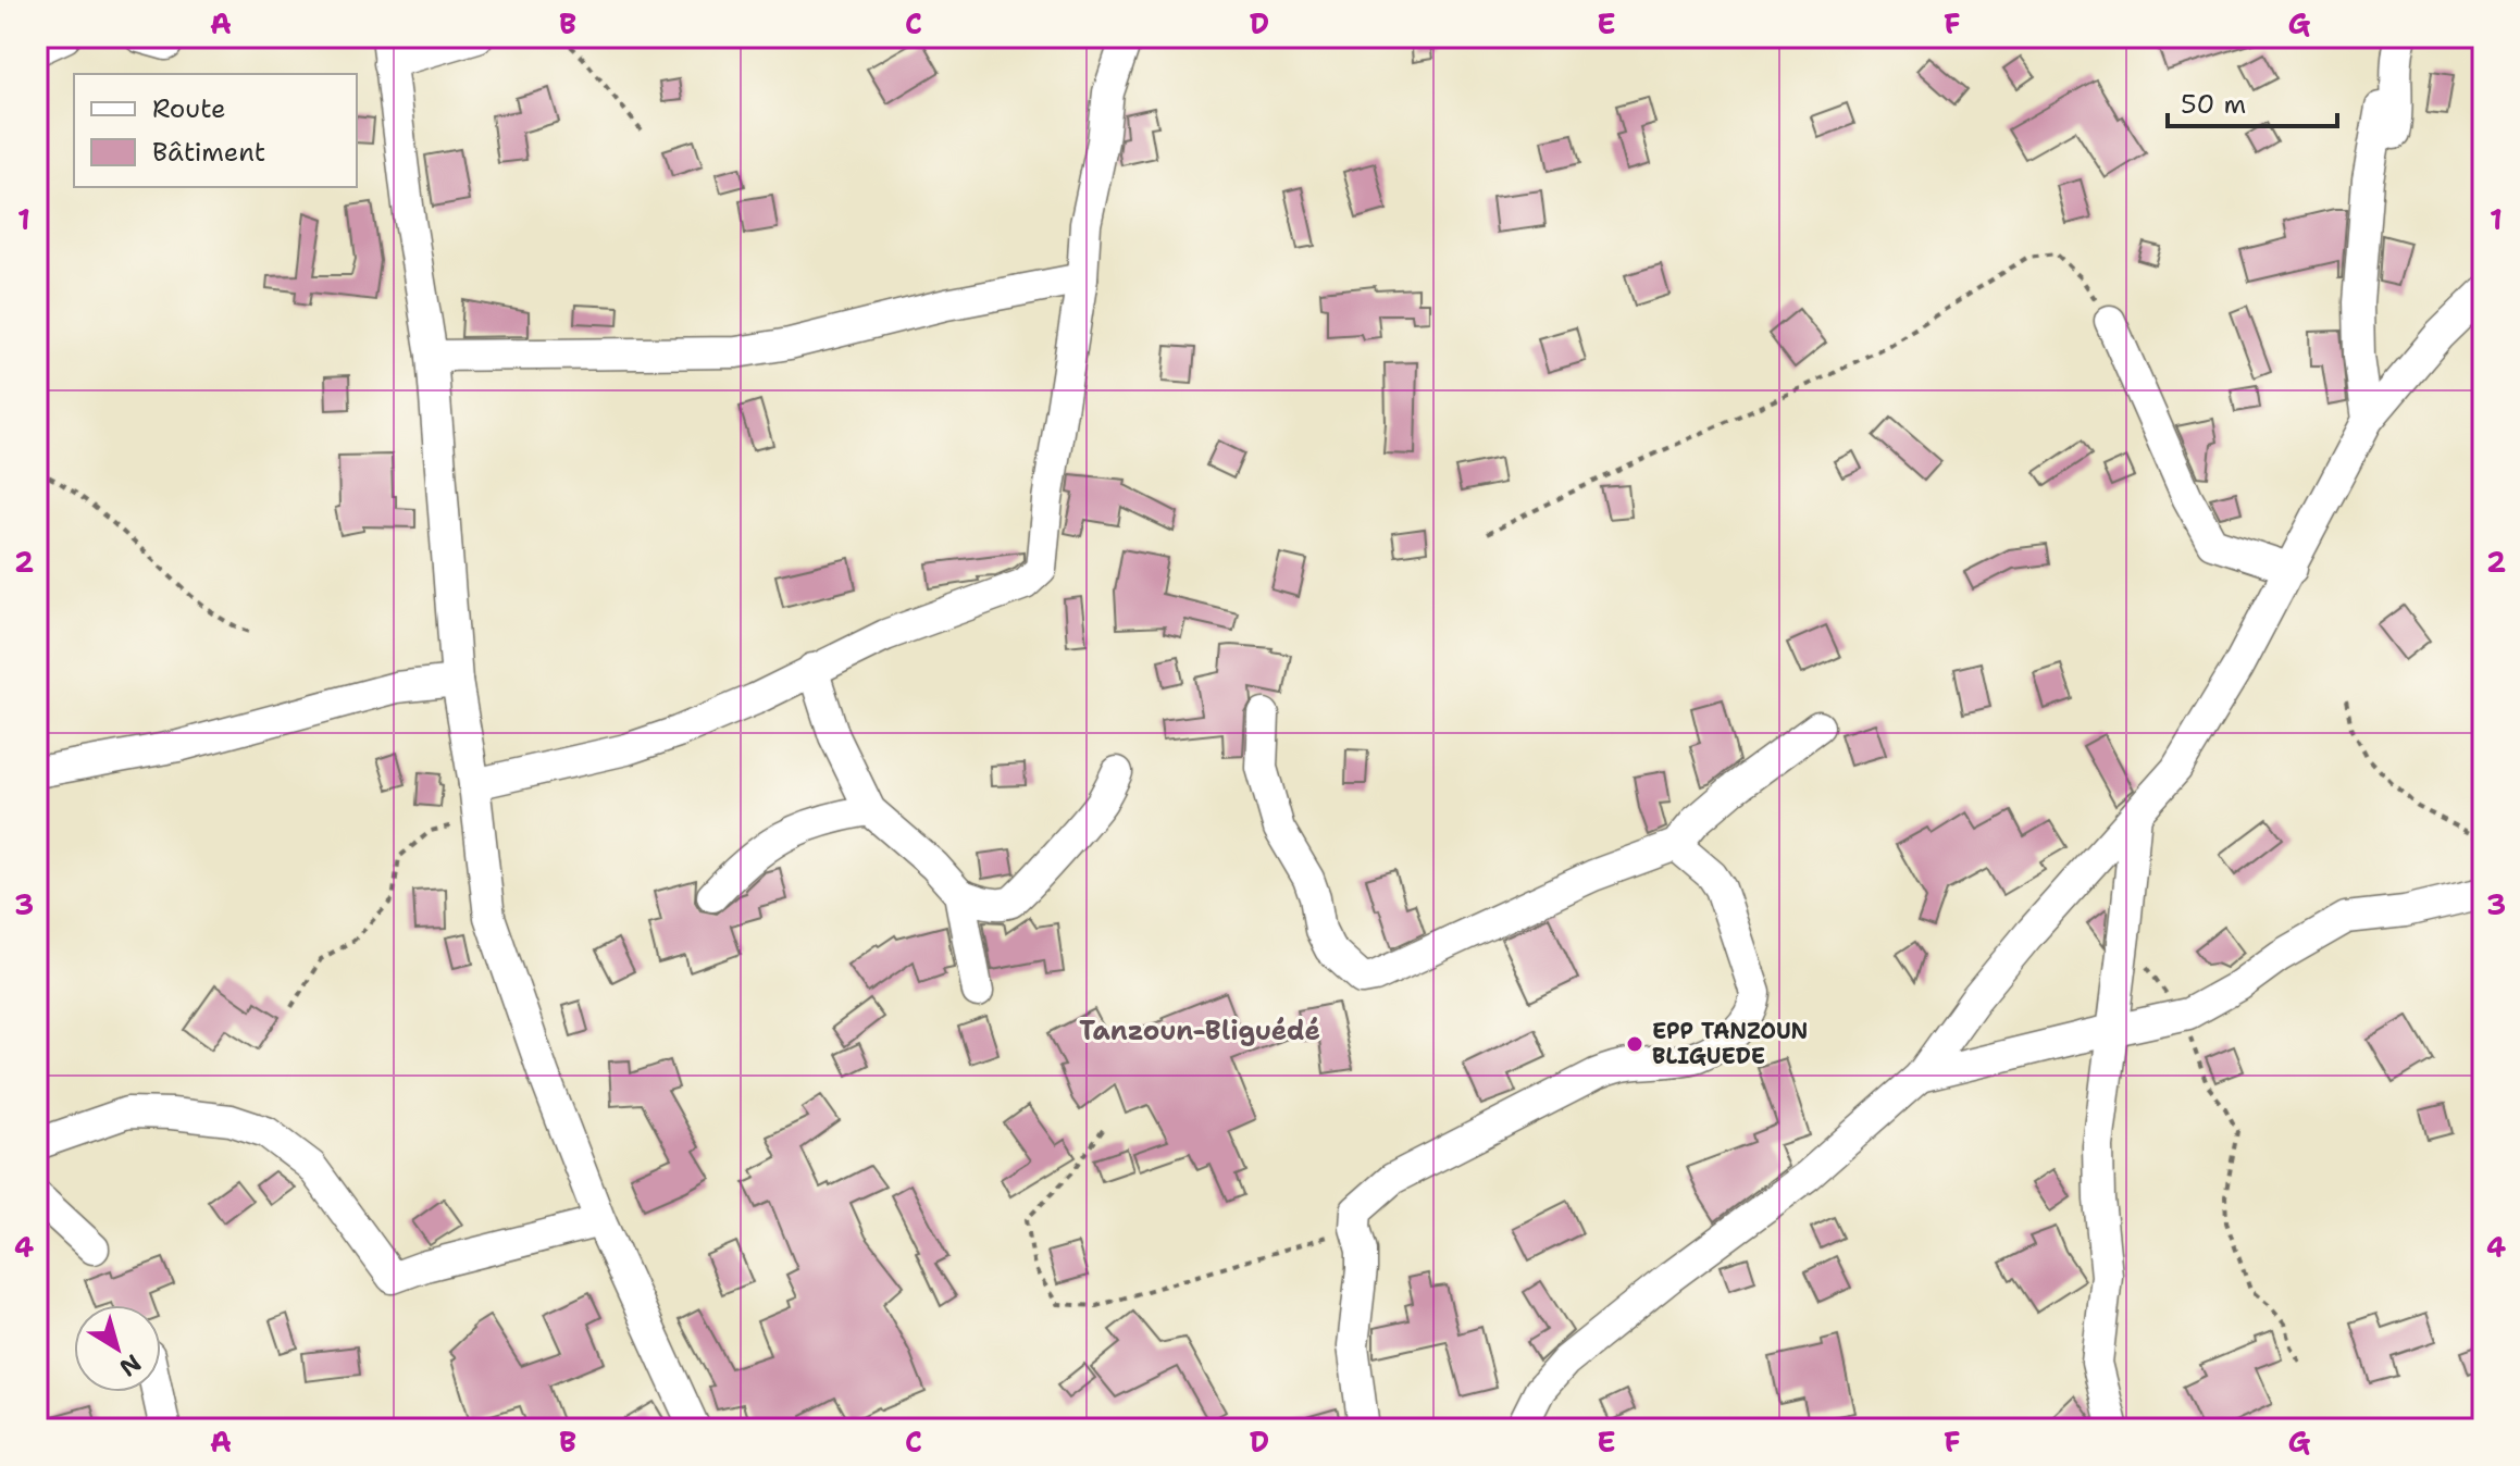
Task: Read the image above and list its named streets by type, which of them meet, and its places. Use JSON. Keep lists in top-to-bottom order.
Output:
{
  "districts": ["Tanzoun-Bliguédé"],
  "places": ["EPP TANZOUN BLIGUEDE"],
  "legend": ["Route", "Bâtiment"],
  "scale_bar": "50 m",
  "north": "bottom right",
  "grid": {
    "columns": [
      "A",
      "B",
      "C",
      "D",
      "E",
      "F",
      "G"
    ],
    "rows": [
      "1",
      "2",
      "3",
      "4"
    ]
  }
}
